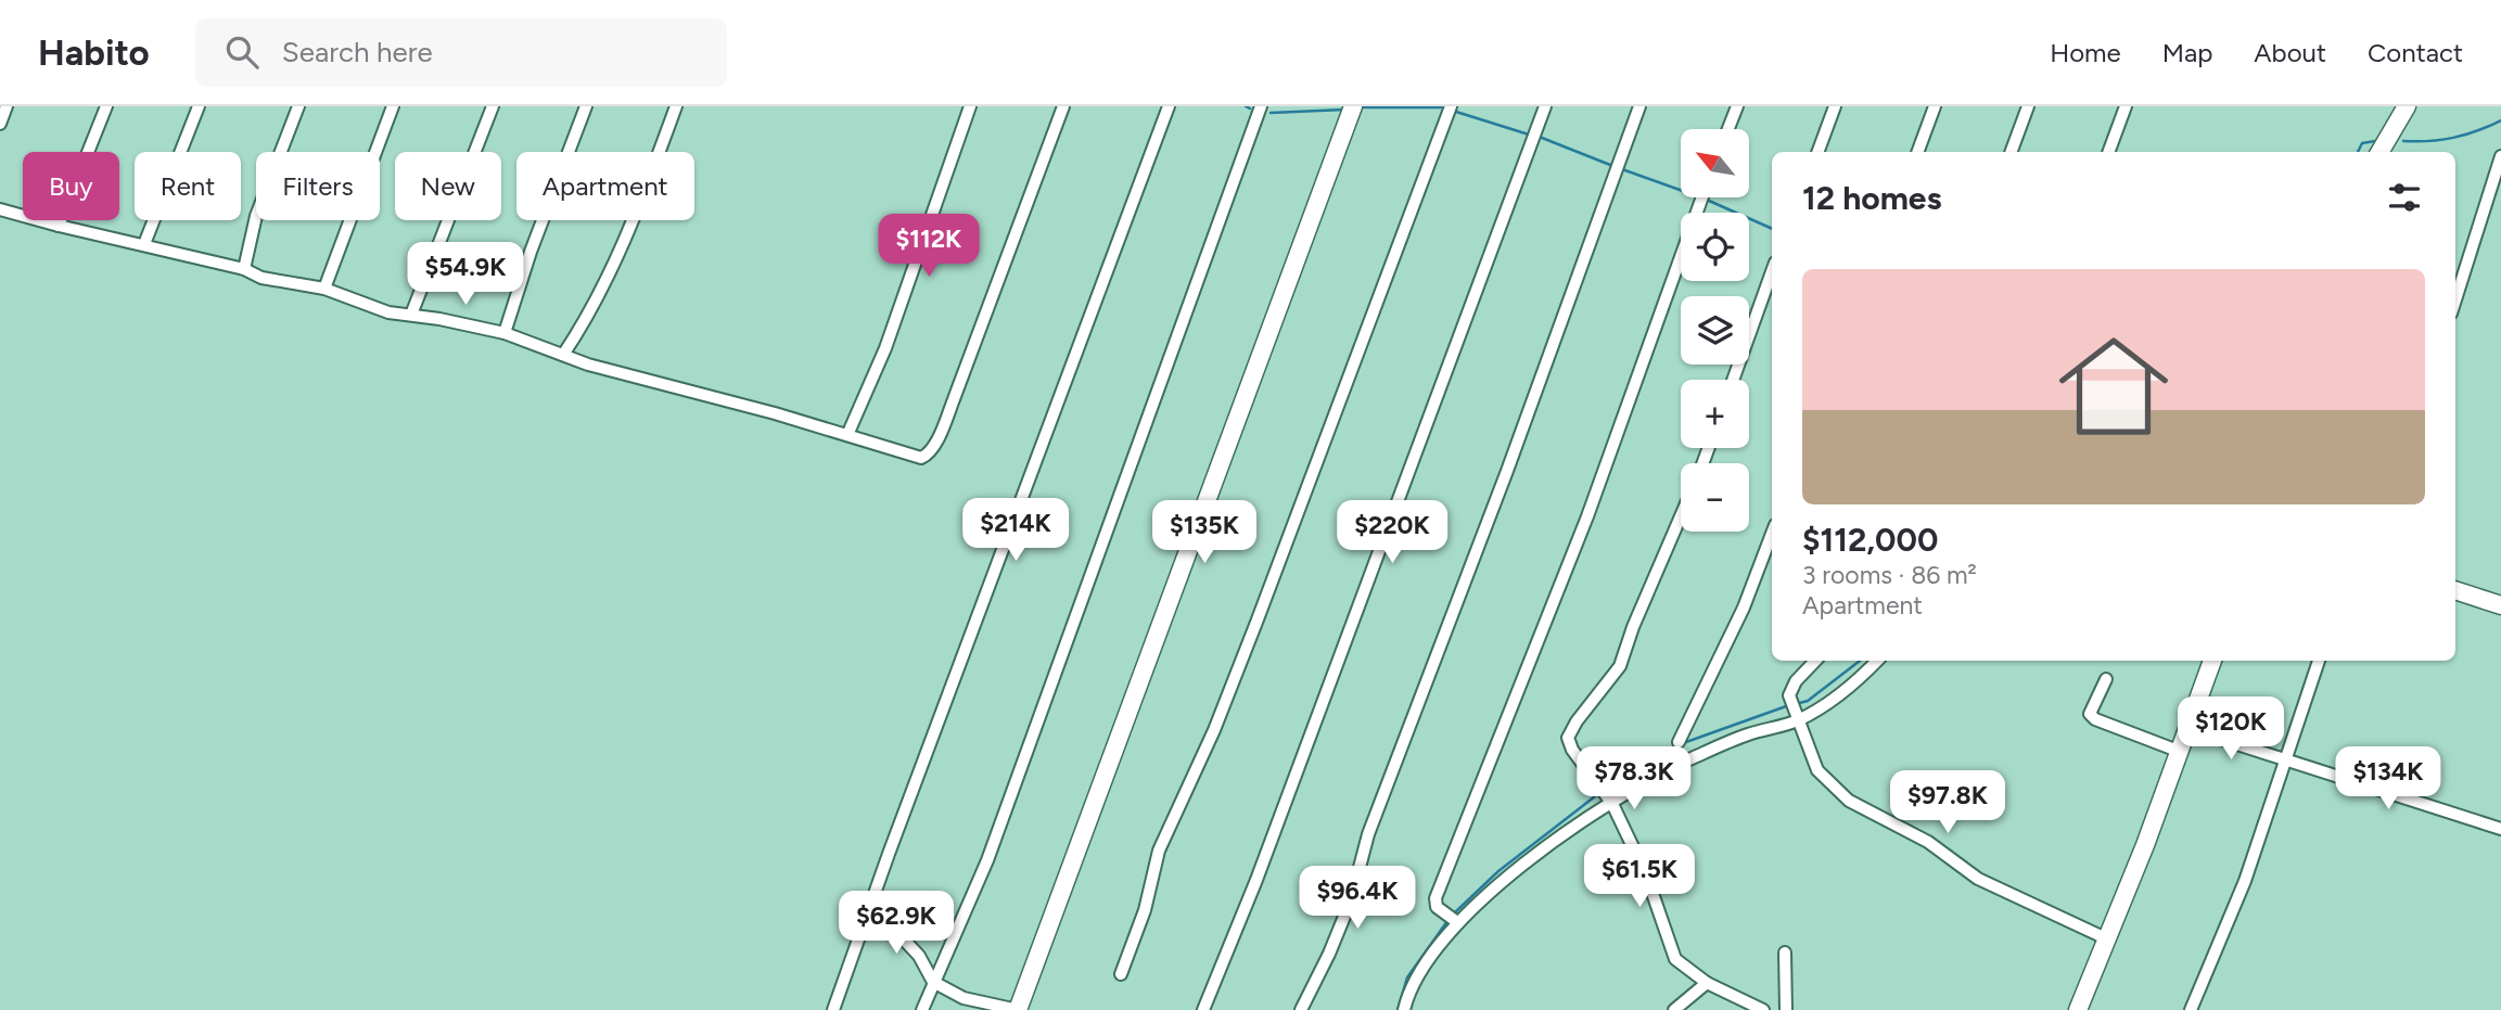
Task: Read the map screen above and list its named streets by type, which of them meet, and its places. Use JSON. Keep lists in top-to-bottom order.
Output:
{
  "north": "top left",
  "page": {
    "header": "Habito",
    "search": "Search here",
    "nav": [
      "Home",
      "Map",
      "About",
      "Contact"
    ],
    "map_buttons": ["+", "−"],
    "chip": [
      "Buy",
      "Rent",
      "Filters",
      "New",
      "Apartment"
    ],
    "heading": "12 homes",
    "price": [
      "$112K",
      "$54.9K",
      "$214K",
      "$135K",
      "$220K",
      "$120K",
      "$78.3K",
      "$134K",
      "$97.8K",
      "$61.5K",
      "$96.4K",
      "$62.9K"
    ],
    "list": [
      {
        "name": "$112,000",
        "note": "3 rooms · 86 m² · Apartment"
      }
    ]
  }
}
